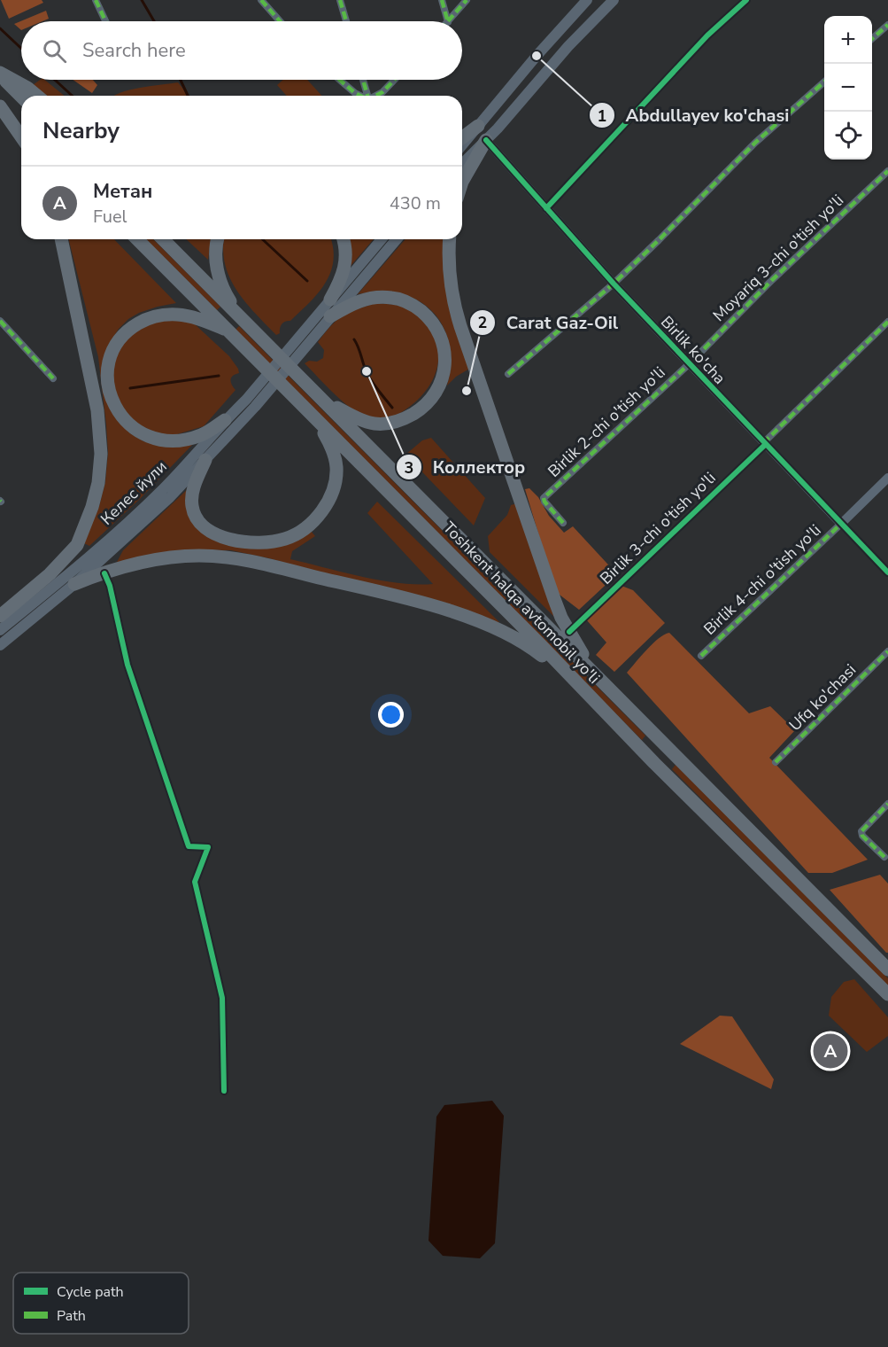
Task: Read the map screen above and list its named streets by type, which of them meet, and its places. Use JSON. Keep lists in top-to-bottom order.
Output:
{
  "streets": {
    "highway": ["Toshkent halqa avtomobil yo'li"],
    "main road": ["Келес йули"],
    "street": [
      "Moyariq 3-chi o'tish yo'li",
      "Birlik ko'cha",
      "Birlik 2-chi o'tish yo'li",
      "Birlik 3-chi o'tish yo'li",
      "Birlik 4-chi o'tish yo'li",
      "Ufq ko'chasi"
    ]
  },
  "crossings": [
    ["Moyariq 3-chi o'tish yo'li", "Birlik ko'cha"],
    ["Moyariq 3-chi o'tish yo'li", "Birlik 2-chi o'tish yo'li"],
    ["Birlik ko'cha", "Birlik 2-chi o'tish yo'li"],
    ["Birlik ko'cha", "Birlik 3-chi o'tish yo'li"],
    ["Birlik ko'cha", "Birlik 4-chi o'tish yo'li"]
  ],
  "places": ["Abdullayev ko'chasi", "Коллектор", "Carat Gaz-Oil"],
  "legend": ["Cycle path", "Path"],
  "page": {
    "map_buttons": ["+", "−"],
    "search": "Search here",
    "heading": "Nearby",
    "list": [
      {
        "mark": "A",
        "name": "Метан",
        "note": "Fuel",
        "value": "430 m"
      }
    ],
    "pins": "A"
  }
}
